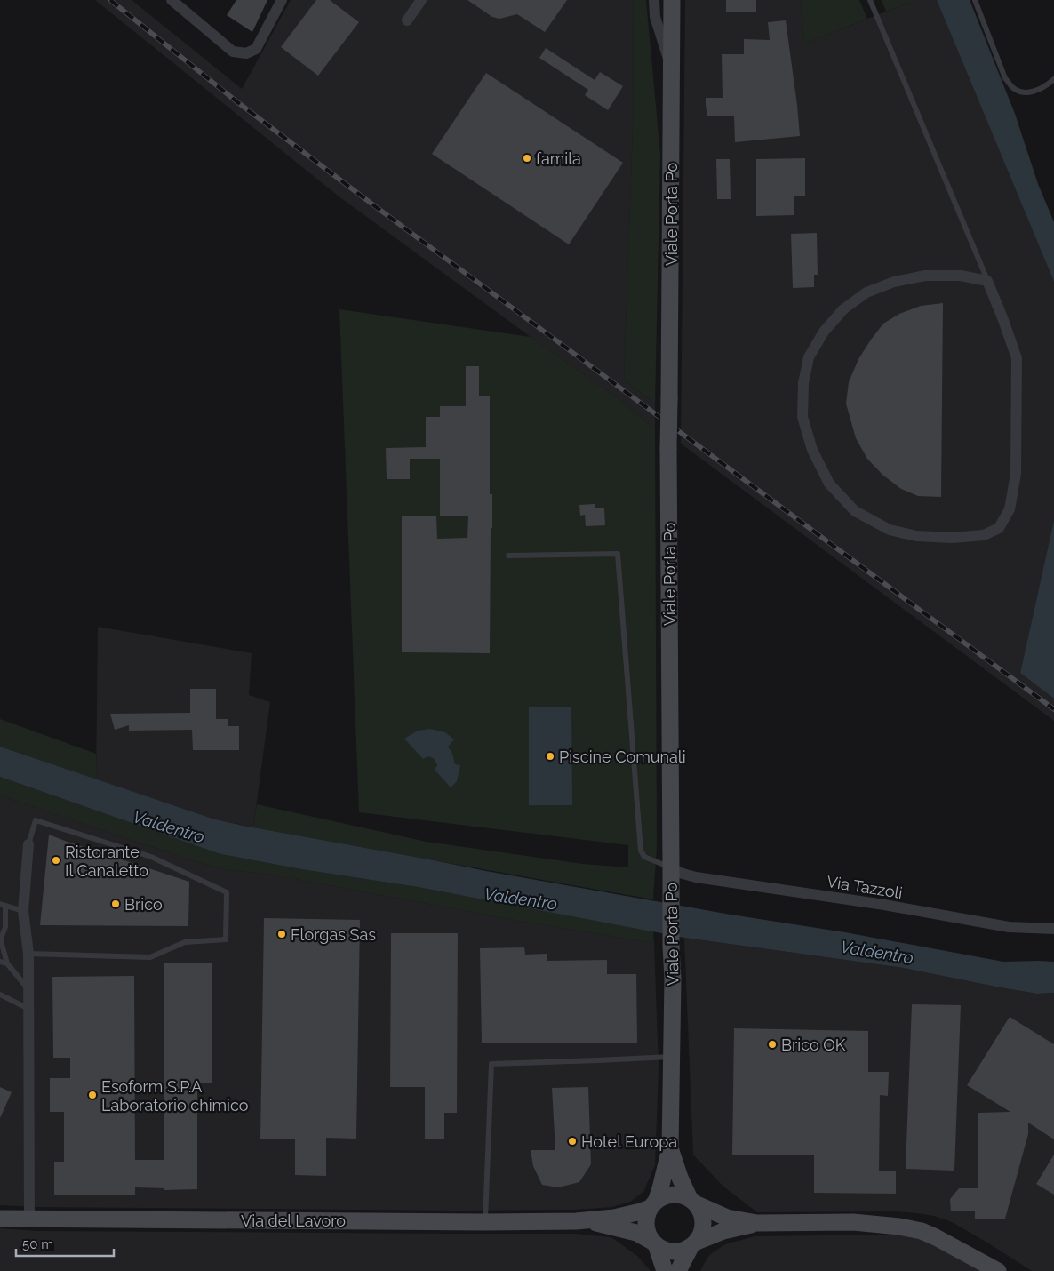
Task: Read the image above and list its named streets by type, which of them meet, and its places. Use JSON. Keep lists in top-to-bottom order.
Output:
{
  "streets": {
    "main road": ["Viale Porta Po", "Via del Lavoro"],
    "street": ["Via Tazzoli"]
  },
  "crossings": [
    ["Viale Porta Po", "Via Tazzoli"]
  ],
  "water": ["Valdentro"],
  "places": [
    "famila",
    "Piscine Comunali",
    "Ristorante Il Canaletto",
    "Brico",
    "Florgas Sas",
    "Brico OK",
    "Esoform S.P.A Laboratorio chimico",
    "Hotel Europa"
  ],
  "scale_bar": "50 m"
}
